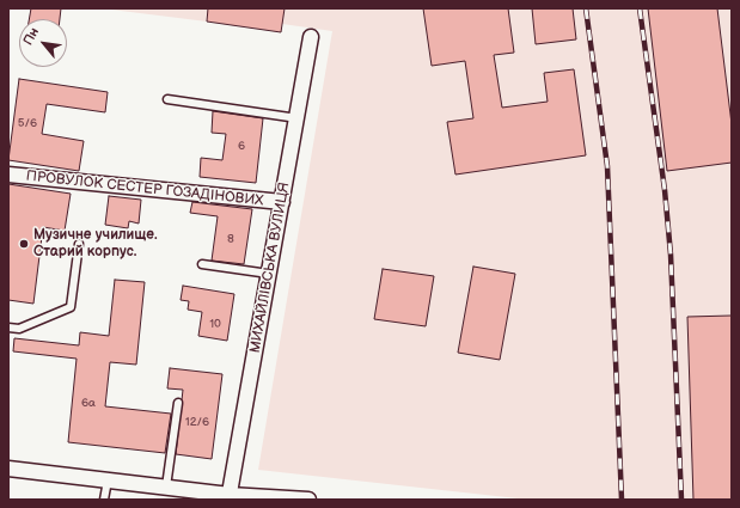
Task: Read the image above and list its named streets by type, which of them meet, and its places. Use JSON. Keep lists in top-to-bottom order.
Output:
{
  "streets": {
    "street": ["ПРОВУЛОК СЕСТЕР ГОЗАДІНОВИХ", "МИХАЙЛІВСЬКА ВУЛИЦЯ"]
  },
  "crossings": [
    ["ПРОВУЛОК СЕСТЕР ГОЗАДІНОВИХ", "МИХАЙЛІВСЬКА ВУЛИЦЯ"]
  ],
  "places": ["Музичне училище. Старий корпус."],
  "house_numbers": [
    "5/6",
    "6",
    "8",
    "10",
    "6а",
    "12/6"
  ],
  "north": "top left"
}
